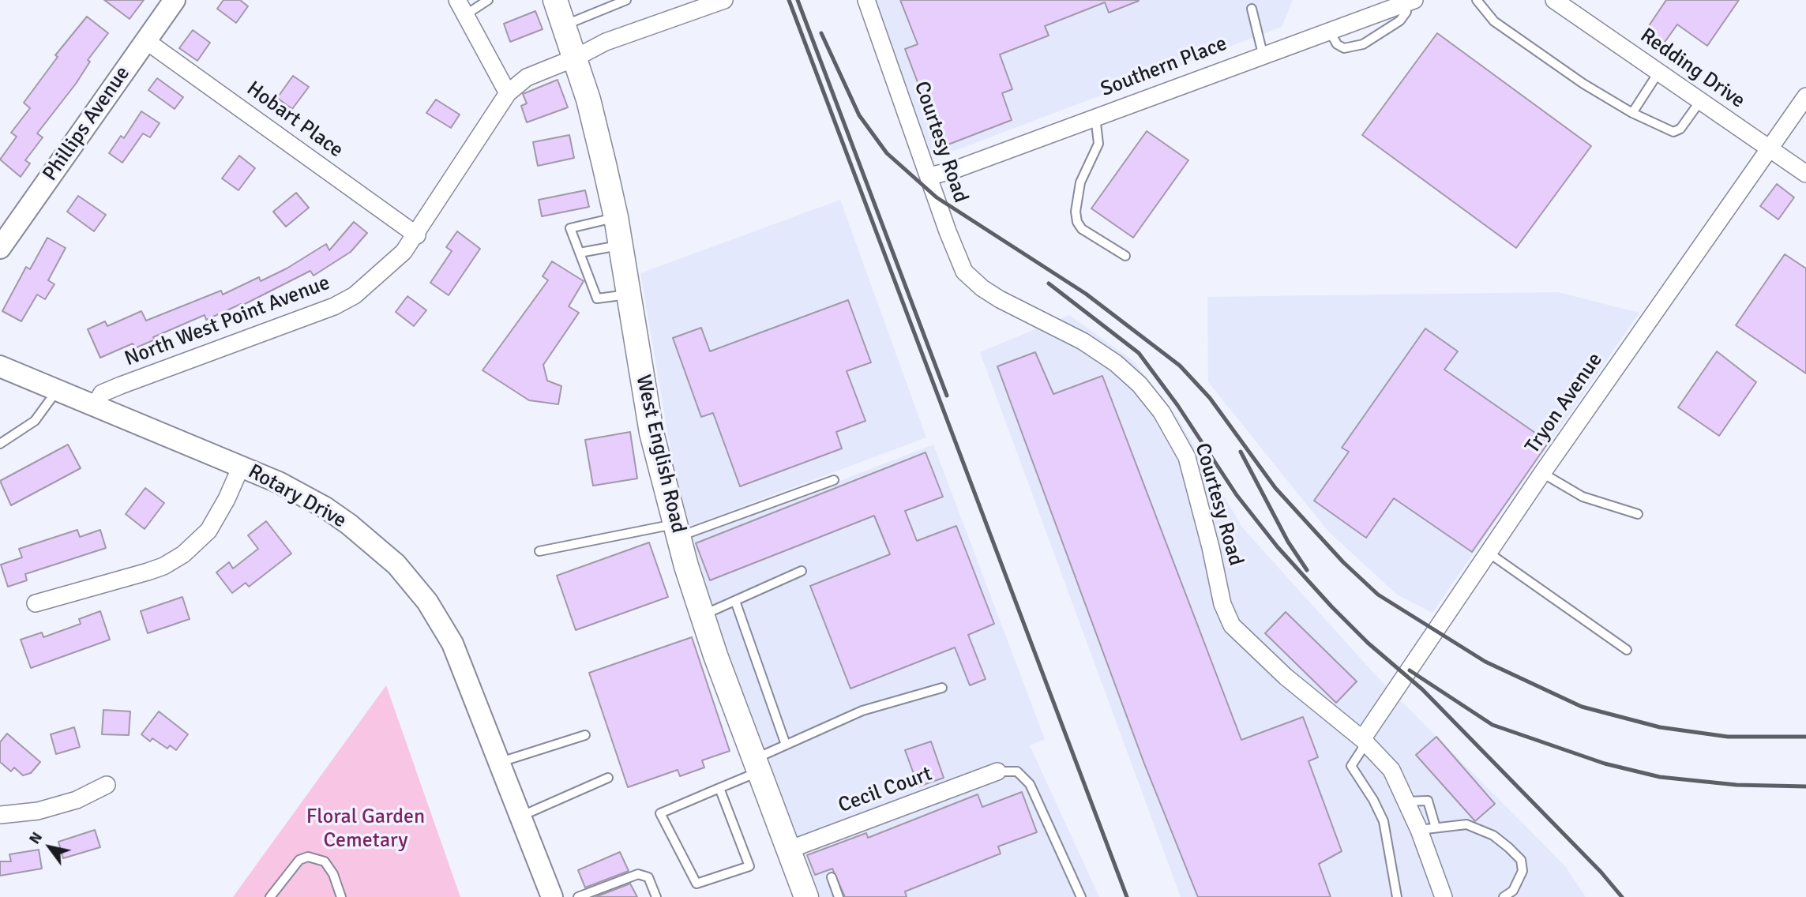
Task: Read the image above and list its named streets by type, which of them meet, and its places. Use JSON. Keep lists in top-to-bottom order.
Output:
{
  "streets": {
    "main road": ["West English Road"],
    "street": [
      "Southern Place",
      "Redding Drive",
      "Hobart Place",
      "Phillips Avenue",
      "Courtesy Road",
      "North West Point Avenue",
      "Tryon Avenue",
      "Rotary Drive",
      "Cecil Court"
    ]
  },
  "crossings": [
    ["Southern Place", "Courtesy Road"],
    ["Redding Drive", "Tryon Avenue"],
    ["Hobart Place", "Phillips Avenue"],
    ["Hobart Place", "North West Point Avenue"],
    ["Courtesy Road", "Tryon Avenue"],
    ["North West Point Avenue", "West English Road"],
    ["North West Point Avenue", "Rotary Drive"],
    ["West English Road", "Cecil Court"]
  ],
  "parks": ["Floral Garden Cemetary"],
  "north": "top left"
}
